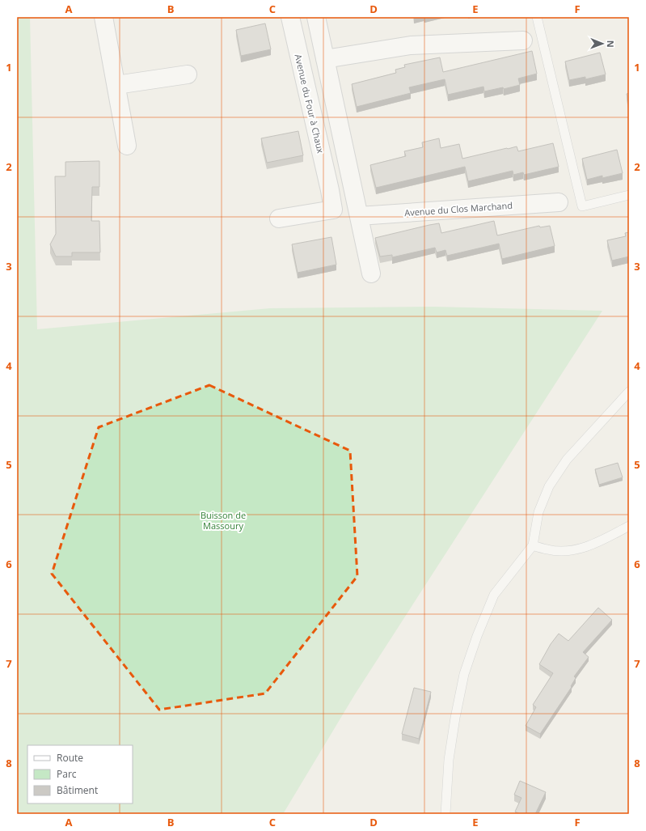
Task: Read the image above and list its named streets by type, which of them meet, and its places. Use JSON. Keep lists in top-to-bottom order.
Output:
{
  "streets": {
    "street": ["Avenue du Four à Chaux", "Avenue du Clos Marchand"]
  },
  "parks": ["Buisson de Massoury"],
  "legend": ["Route", "Parc", "Bâtiment"],
  "north": "right",
  "grid": {
    "columns": [
      "A",
      "B",
      "C",
      "D",
      "E",
      "F"
    ],
    "rows": [
      "1",
      "2",
      "3",
      "4",
      "5",
      "6",
      "7",
      "8"
    ]
  }
}
